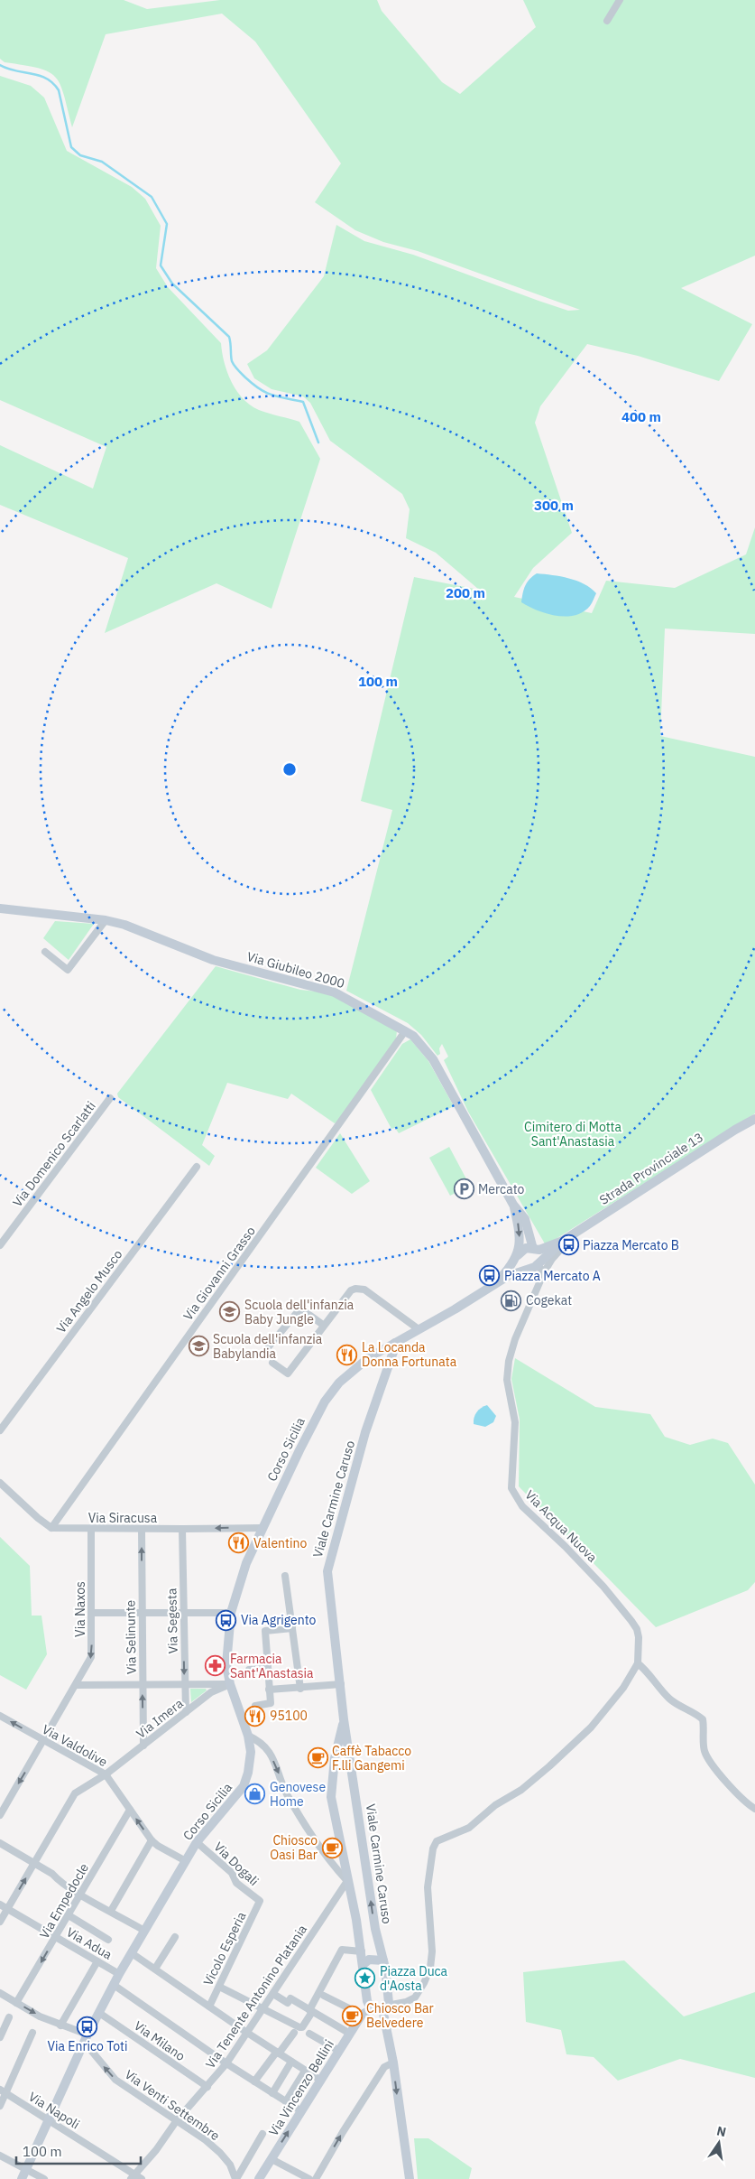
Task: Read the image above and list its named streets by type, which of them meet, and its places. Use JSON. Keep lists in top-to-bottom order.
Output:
{
  "streets": {
    "street": [
      "Via Giubileo 2000",
      "Via Domenico Scarlatti",
      "Strada Provinciale 13",
      "Via Giovanni Grasso",
      "Via Angelo Musco",
      "Corso Sicilia",
      "Viale Carmine Caruso",
      "Via Siracusa",
      "Via Acqua Nuova",
      "Via Naxos",
      "Via Segesta",
      "Via Selinunte",
      "Via Imera",
      "Via Valdolive",
      "Via Dogali",
      "Via Empedocle",
      "Via Adua",
      "Vicolo Esperia",
      "Via Tenente Antonino Platania",
      "Via Milano",
      "Via Vincenzo Bellini",
      "Via Venti Settembre",
      "Via Napoli"
    ]
  },
  "crossings": [
    ["Via Giubileo 2000", "Via Giovanni Grasso"],
    ["Strada Provinciale 13", "Via Acqua Nuova"],
    ["Via Giovanni Grasso", "Via Siracusa"],
    ["Corso Sicilia", "Viale Carmine Caruso"],
    ["Corso Sicilia", "Via Siracusa"],
    ["Corso Sicilia", "Via Imera"],
    ["Corso Sicilia", "Via Valdolive"],
    ["Corso Sicilia", "Via Dogali"],
    ["Corso Sicilia", "Via Adua"],
    ["Corso Sicilia", "Via Milano"],
    ["Corso Sicilia", "Via Venti Settembre"],
    ["Corso Sicilia", "Via Napoli"],
    ["Viale Carmine Caruso", "Via Acqua Nuova"],
    ["Via Siracusa", "Via Naxos"],
    ["Via Siracusa", "Via Segesta"],
    ["Via Siracusa", "Via Selinunte"],
    ["Via Naxos", "Via Valdolive"],
    ["Via Segesta", "Via Imera"],
    ["Via Selinunte", "Via Imera"],
    ["Via Imera", "Via Valdolive"],
    ["Via Imera", "Via Adua"],
    ["Via Valdolive", "Via Empedocle"],
    ["Via Dogali", "Vicolo Esperia"],
    ["Via Empedocle", "Via Adua"],
    ["Via Tenente Antonino Platania", "Via Milano"],
    ["Via Tenente Antonino Platania", "Via Venti Settembre"],
    ["Via Tenente Antonino Platania", "Via Napoli"]
  ],
  "one_way": [
    "Via Siracusa",
    "Via Naxos",
    "Via Segesta",
    "Via Selinunte",
    "Via Valdolive",
    "Via Venti Settembre"
  ],
  "parks": ["Cimitero di Motta Sant'Anastasia"],
  "places": {
    "parking": ["Mercato"],
    "bus stop": [
      "Piazza Mercato B",
      "Piazza Mercato A",
      "Via Agrigento",
      "Via Enrico Toti"
    ],
    "fuel station": ["Cogekat"],
    "school or university": ["Scuola dell'infanzia Baby Jungle", "Scuola dell'infanzia Babylandia"],
    "restaurant": ["La Locanda Donna Fortunata", "Valentino", "95100"],
    "pharmacy": ["Farmacia Sant'Anastasia"],
    "cafe": ["Caffè Tabacco F.lli Gangemi", "Chiosco Oasi Bar", "Chiosco Bar Belvedere"],
    "shop": ["Genovese Home"],
    "place": ["Piazza Duca d'Aosta"]
  },
  "scale_bar": "100 m",
  "north": "top",
  "rings": [
    "400 m",
    "300 m",
    "200 m",
    "100 m"
  ]
}
